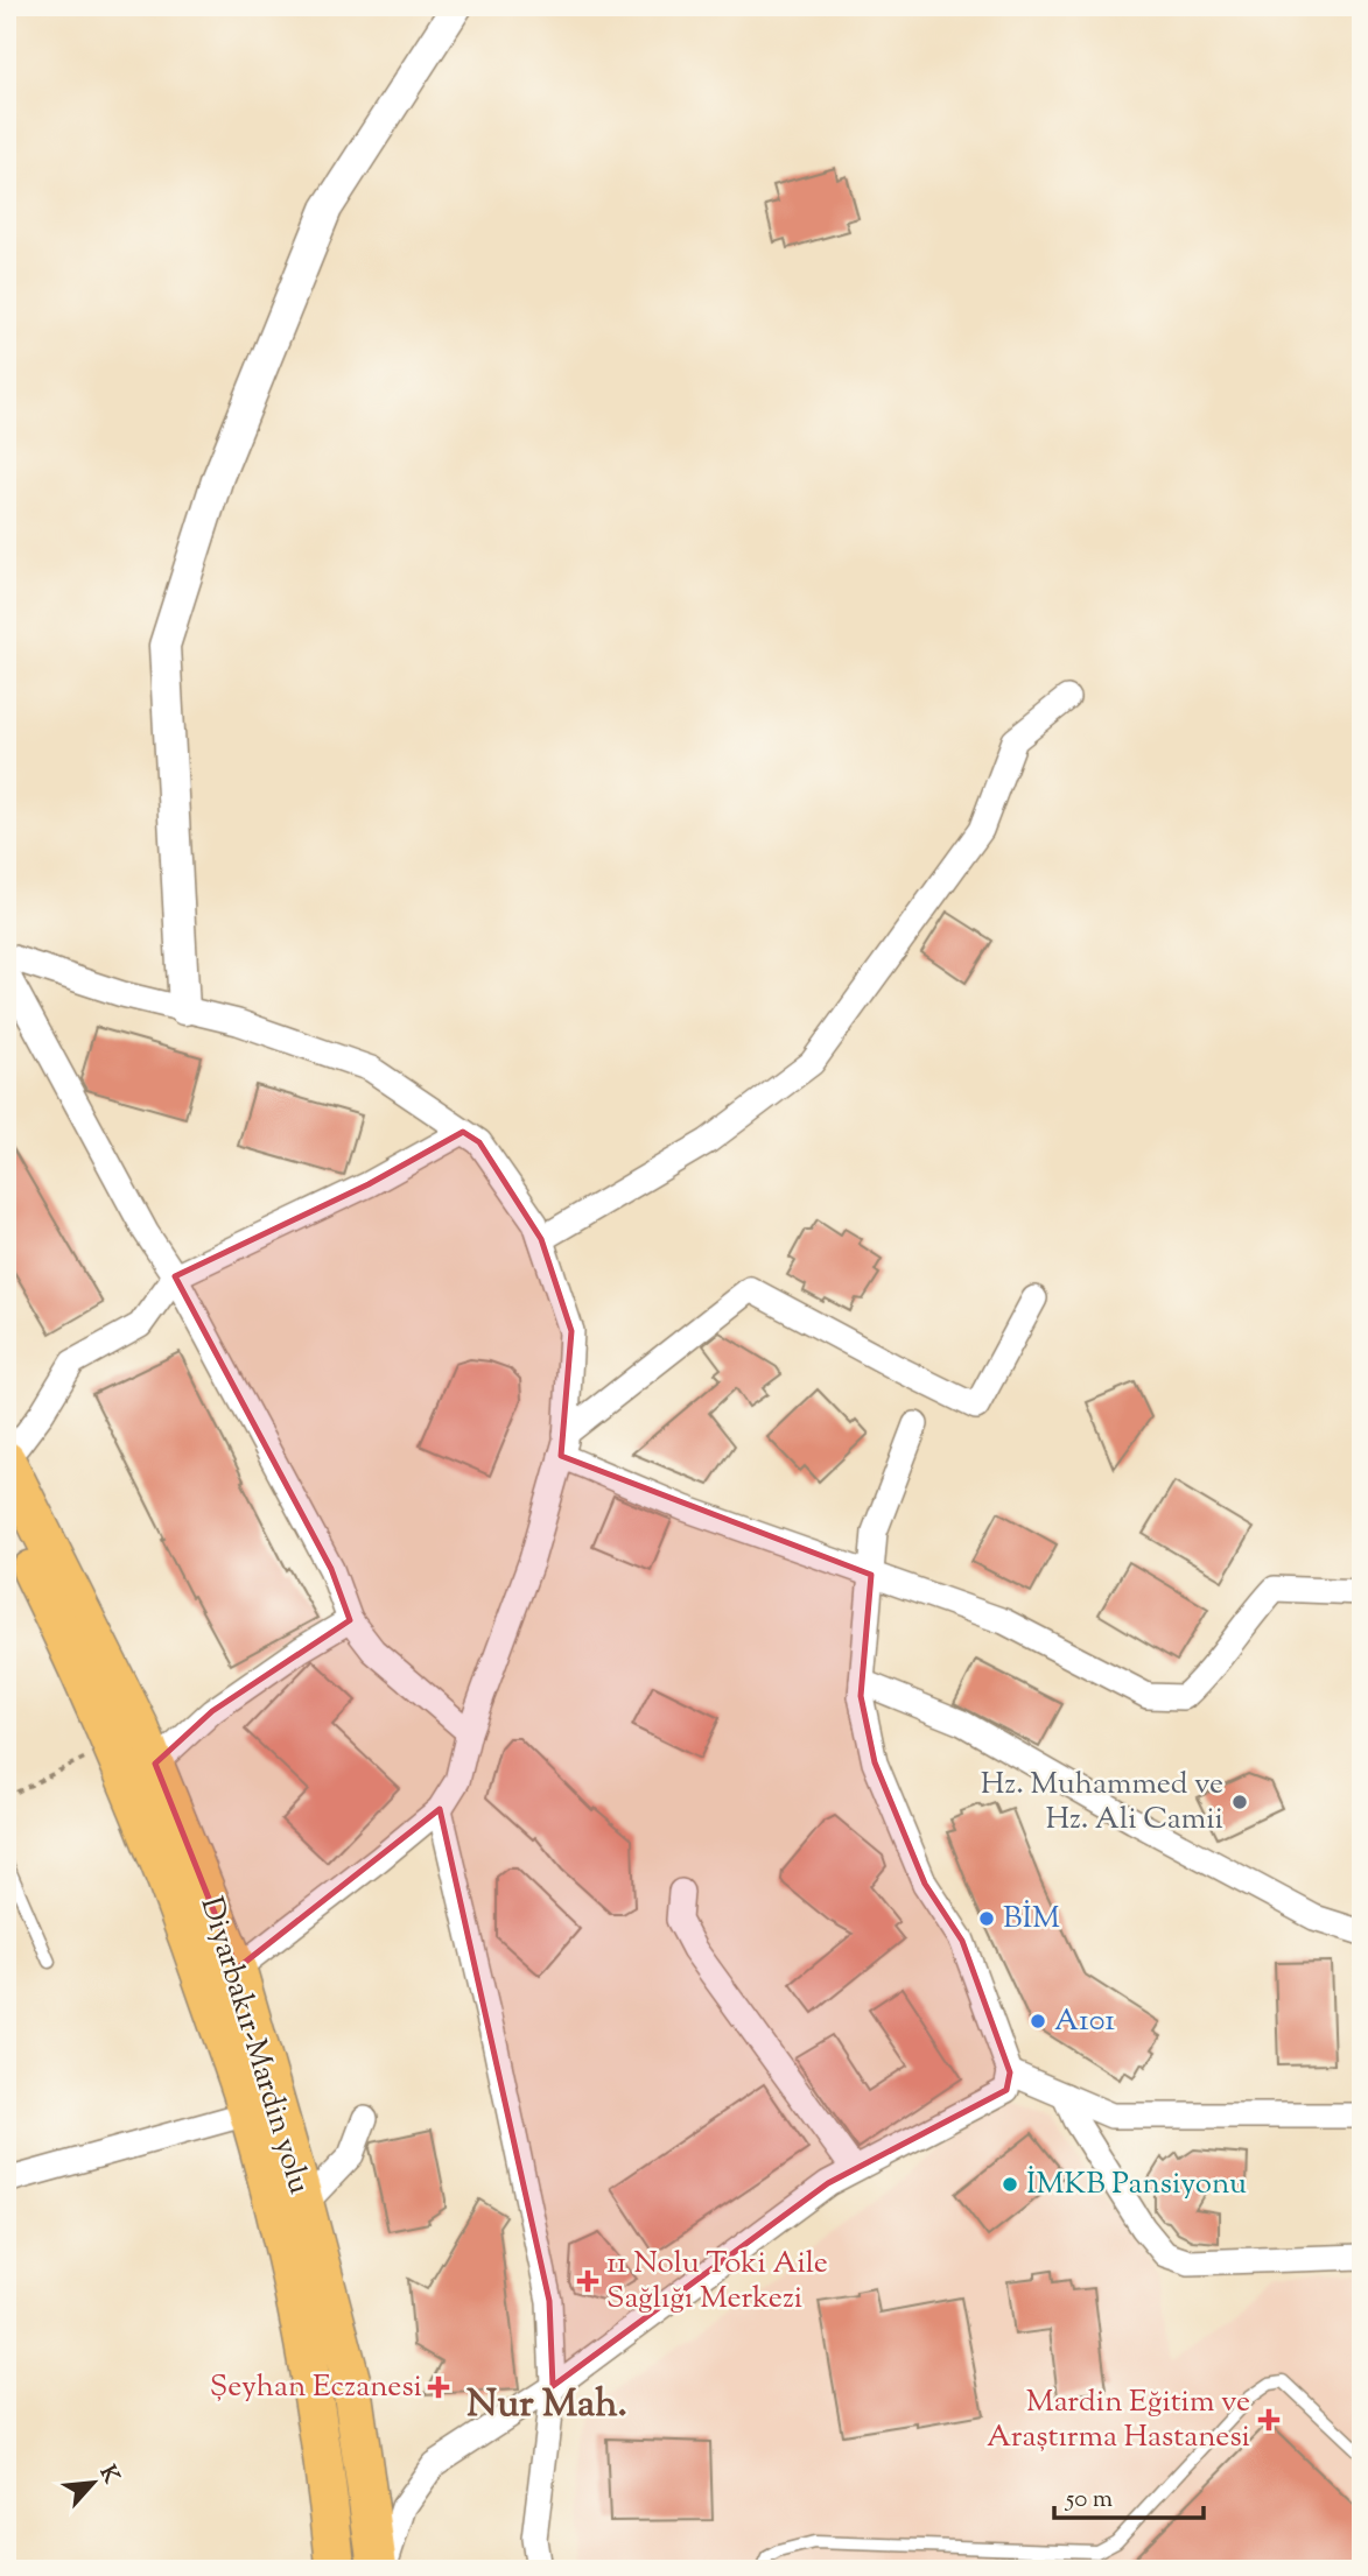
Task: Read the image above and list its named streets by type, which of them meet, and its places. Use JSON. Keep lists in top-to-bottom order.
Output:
{
  "streets": {
    "highway": ["Diyarbakır-Mardin yolu"]
  },
  "districts": ["Nur Mah."],
  "places": {
    "other": [
      "Hz. Muhammed ve Hz. Ali Camii",
      "BİM",
      "A101",
      "İMKB Pansiyonu"
    ],
    "health": ["11 Nolu Toki Aile Sağlığı Merkezi", "Şeyhan Eczanesi", "Mardin Eğitim ve Araştırma Hastanesi"]
  },
  "scale_bar": "50 m",
  "north": "top right"
}
